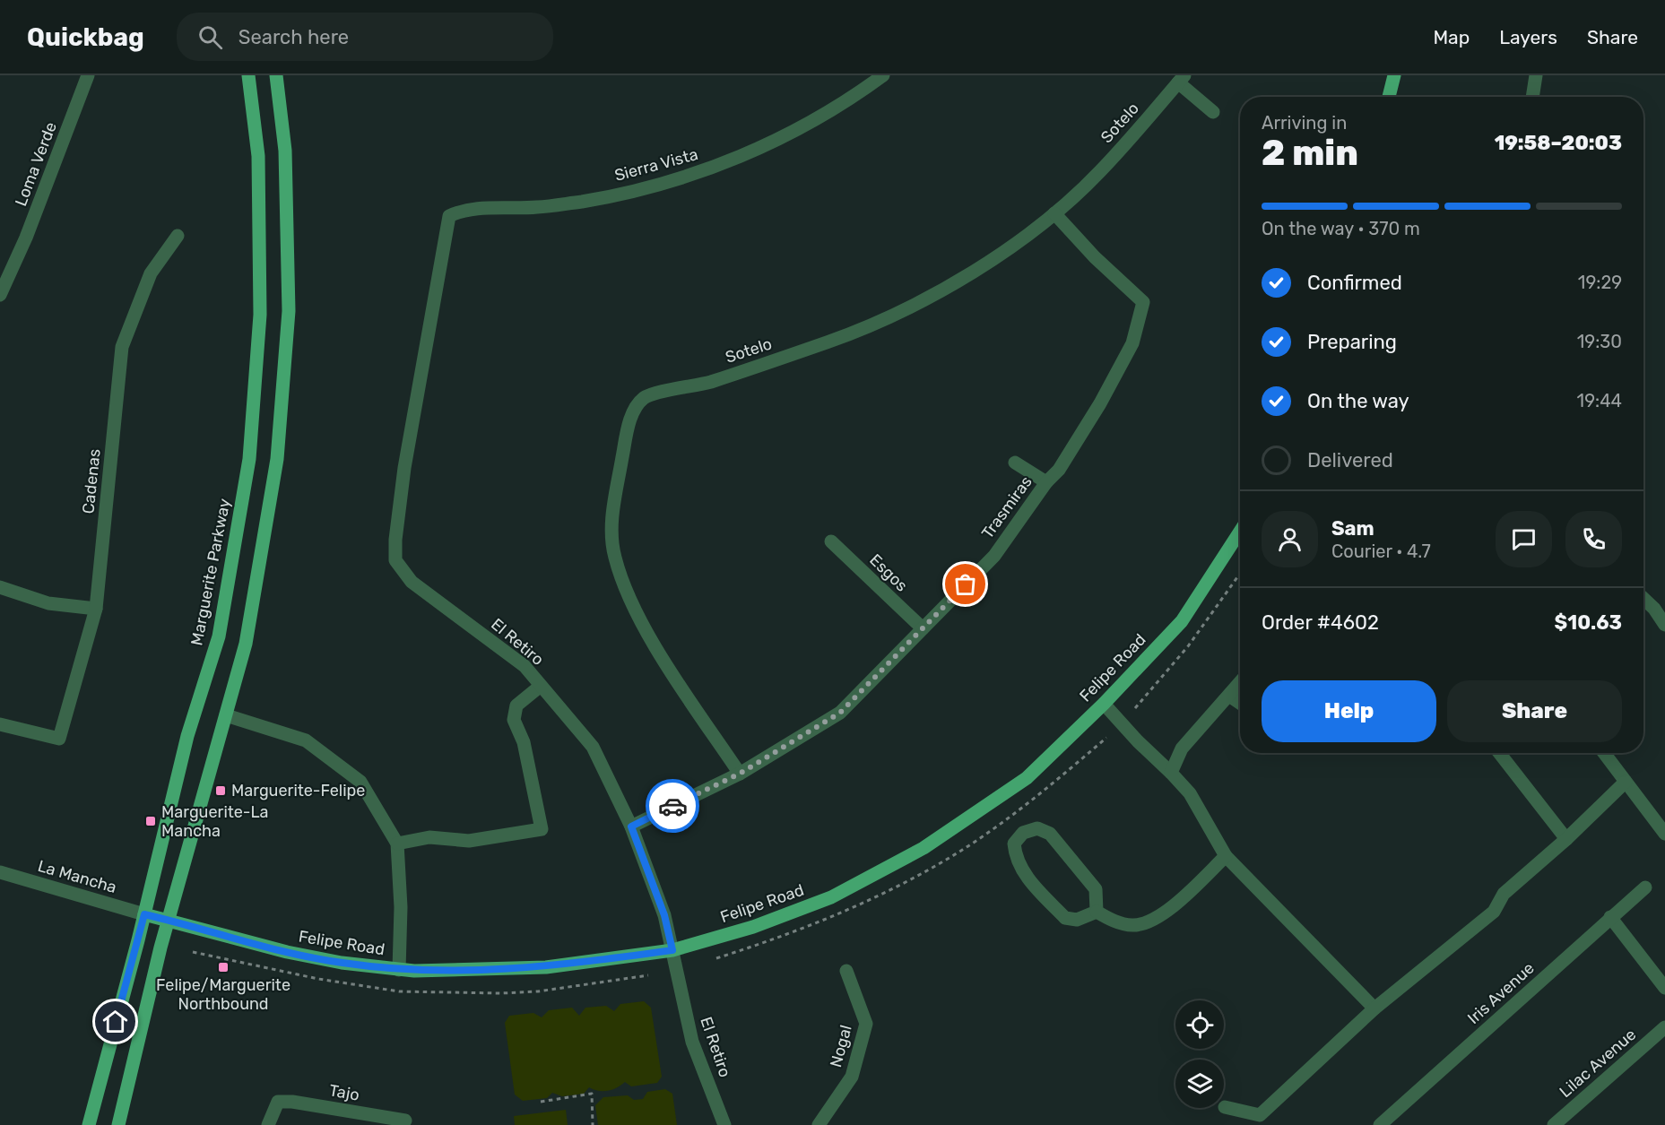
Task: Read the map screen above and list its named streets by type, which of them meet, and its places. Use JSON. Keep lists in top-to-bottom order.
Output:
{
  "streets": {
    "main road": ["Marguerite Parkway", "Felipe Road"],
    "street": [
      "Sotelo",
      "Loma Verde",
      "Sierra Vista",
      "Cadenas",
      "Trasmiras",
      "Esgos",
      "El Retiro",
      "La Mancha",
      "Iris Avenue",
      "Nogal",
      "Lilac Avenue",
      "Tajo"
    ]
  },
  "crossings": [
    ["Sotelo", "Trasmiras"],
    ["Sierra Vista", "El Retiro"],
    ["Trasmiras", "Esgos"],
    ["Trasmiras", "El Retiro"],
    ["Marguerite Parkway", "Felipe Road"],
    ["Marguerite Parkway", "La Mancha"],
    ["El Retiro", "Felipe Road"],
    ["Felipe Road", "La Mancha"]
  ],
  "places": {
    "transit": ["Marguerite-Felipe", "Marguerite-La Mancha", "Felipe/Marguerite Northbound"]
  },
  "page": {
    "header": "Quickbag",
    "search": "Search here",
    "nav": ["Map", "Layers", "Share"],
    "heading": ["2 min", "Arriving in", "19:58–20:03"],
    "panel": [
      "Sam",
      "Courier · 4.7",
      "Order #4602",
      "$10.63"
    ],
    "bar": "On the way · 370 m",
    "list": [
      ["Confirmed", "19:29"],
      ["Preparing", "19:30"],
      ["On the way", "19:44"],
      "Delivered"
    ],
    "buttons": ["Help", "Share"]
  }
}
